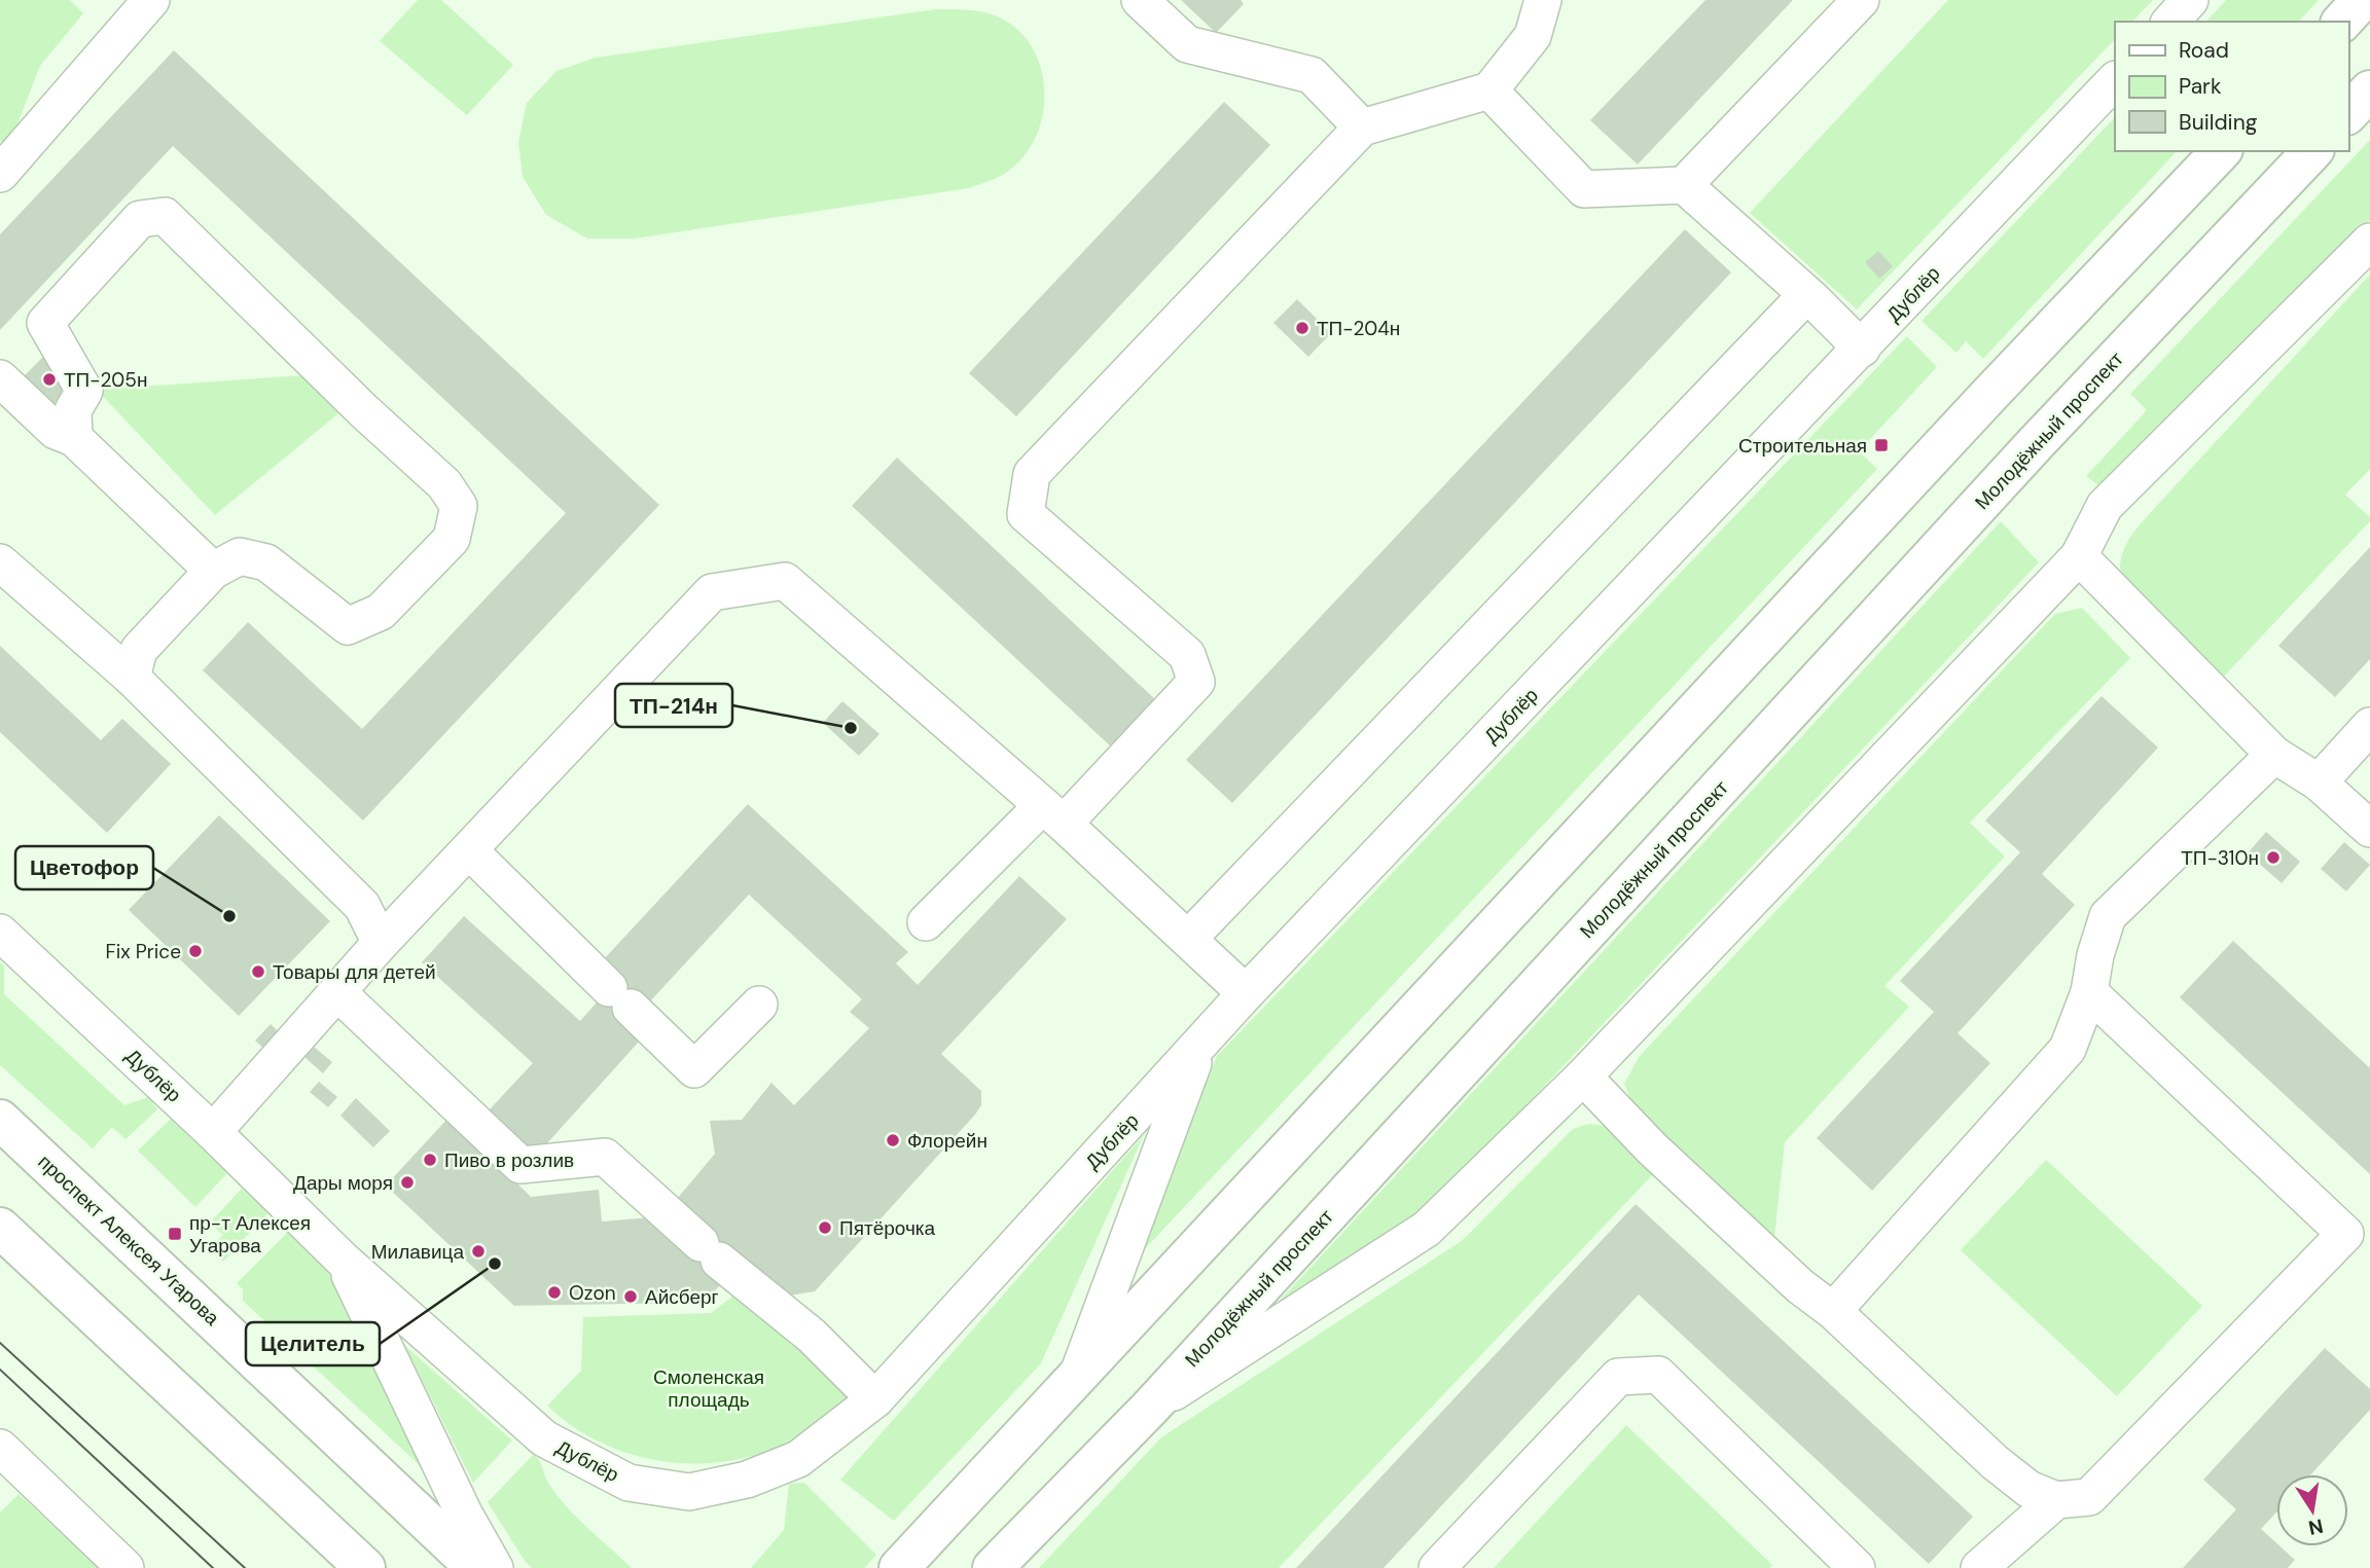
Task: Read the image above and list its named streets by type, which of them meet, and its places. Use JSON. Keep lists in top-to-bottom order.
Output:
{
  "streets": {
    "main road": ["Молодёжный проспект", "проспект Алексея Угарова"],
    "street": ["Дублёр"]
  },
  "parks": ["Смоленская площадь"],
  "places": {
    "other": [
      "ТП-204н",
      "ТП-205н",
      "ТП-214н",
      "ТП-310н",
      "Цветофор",
      "Fix Price",
      "Товары для детей",
      "Флорейн",
      "Пиво в розлив",
      "Дары моря",
      "Пятёрочка",
      "Милавица",
      "Целитель",
      "Ozon",
      "Айсберг"
    ],
    "transit": ["Строительная", "пр-т Алексея Угарова"]
  },
  "legend": ["Road", "Park", "Building"],
  "north": "bottom"
}
